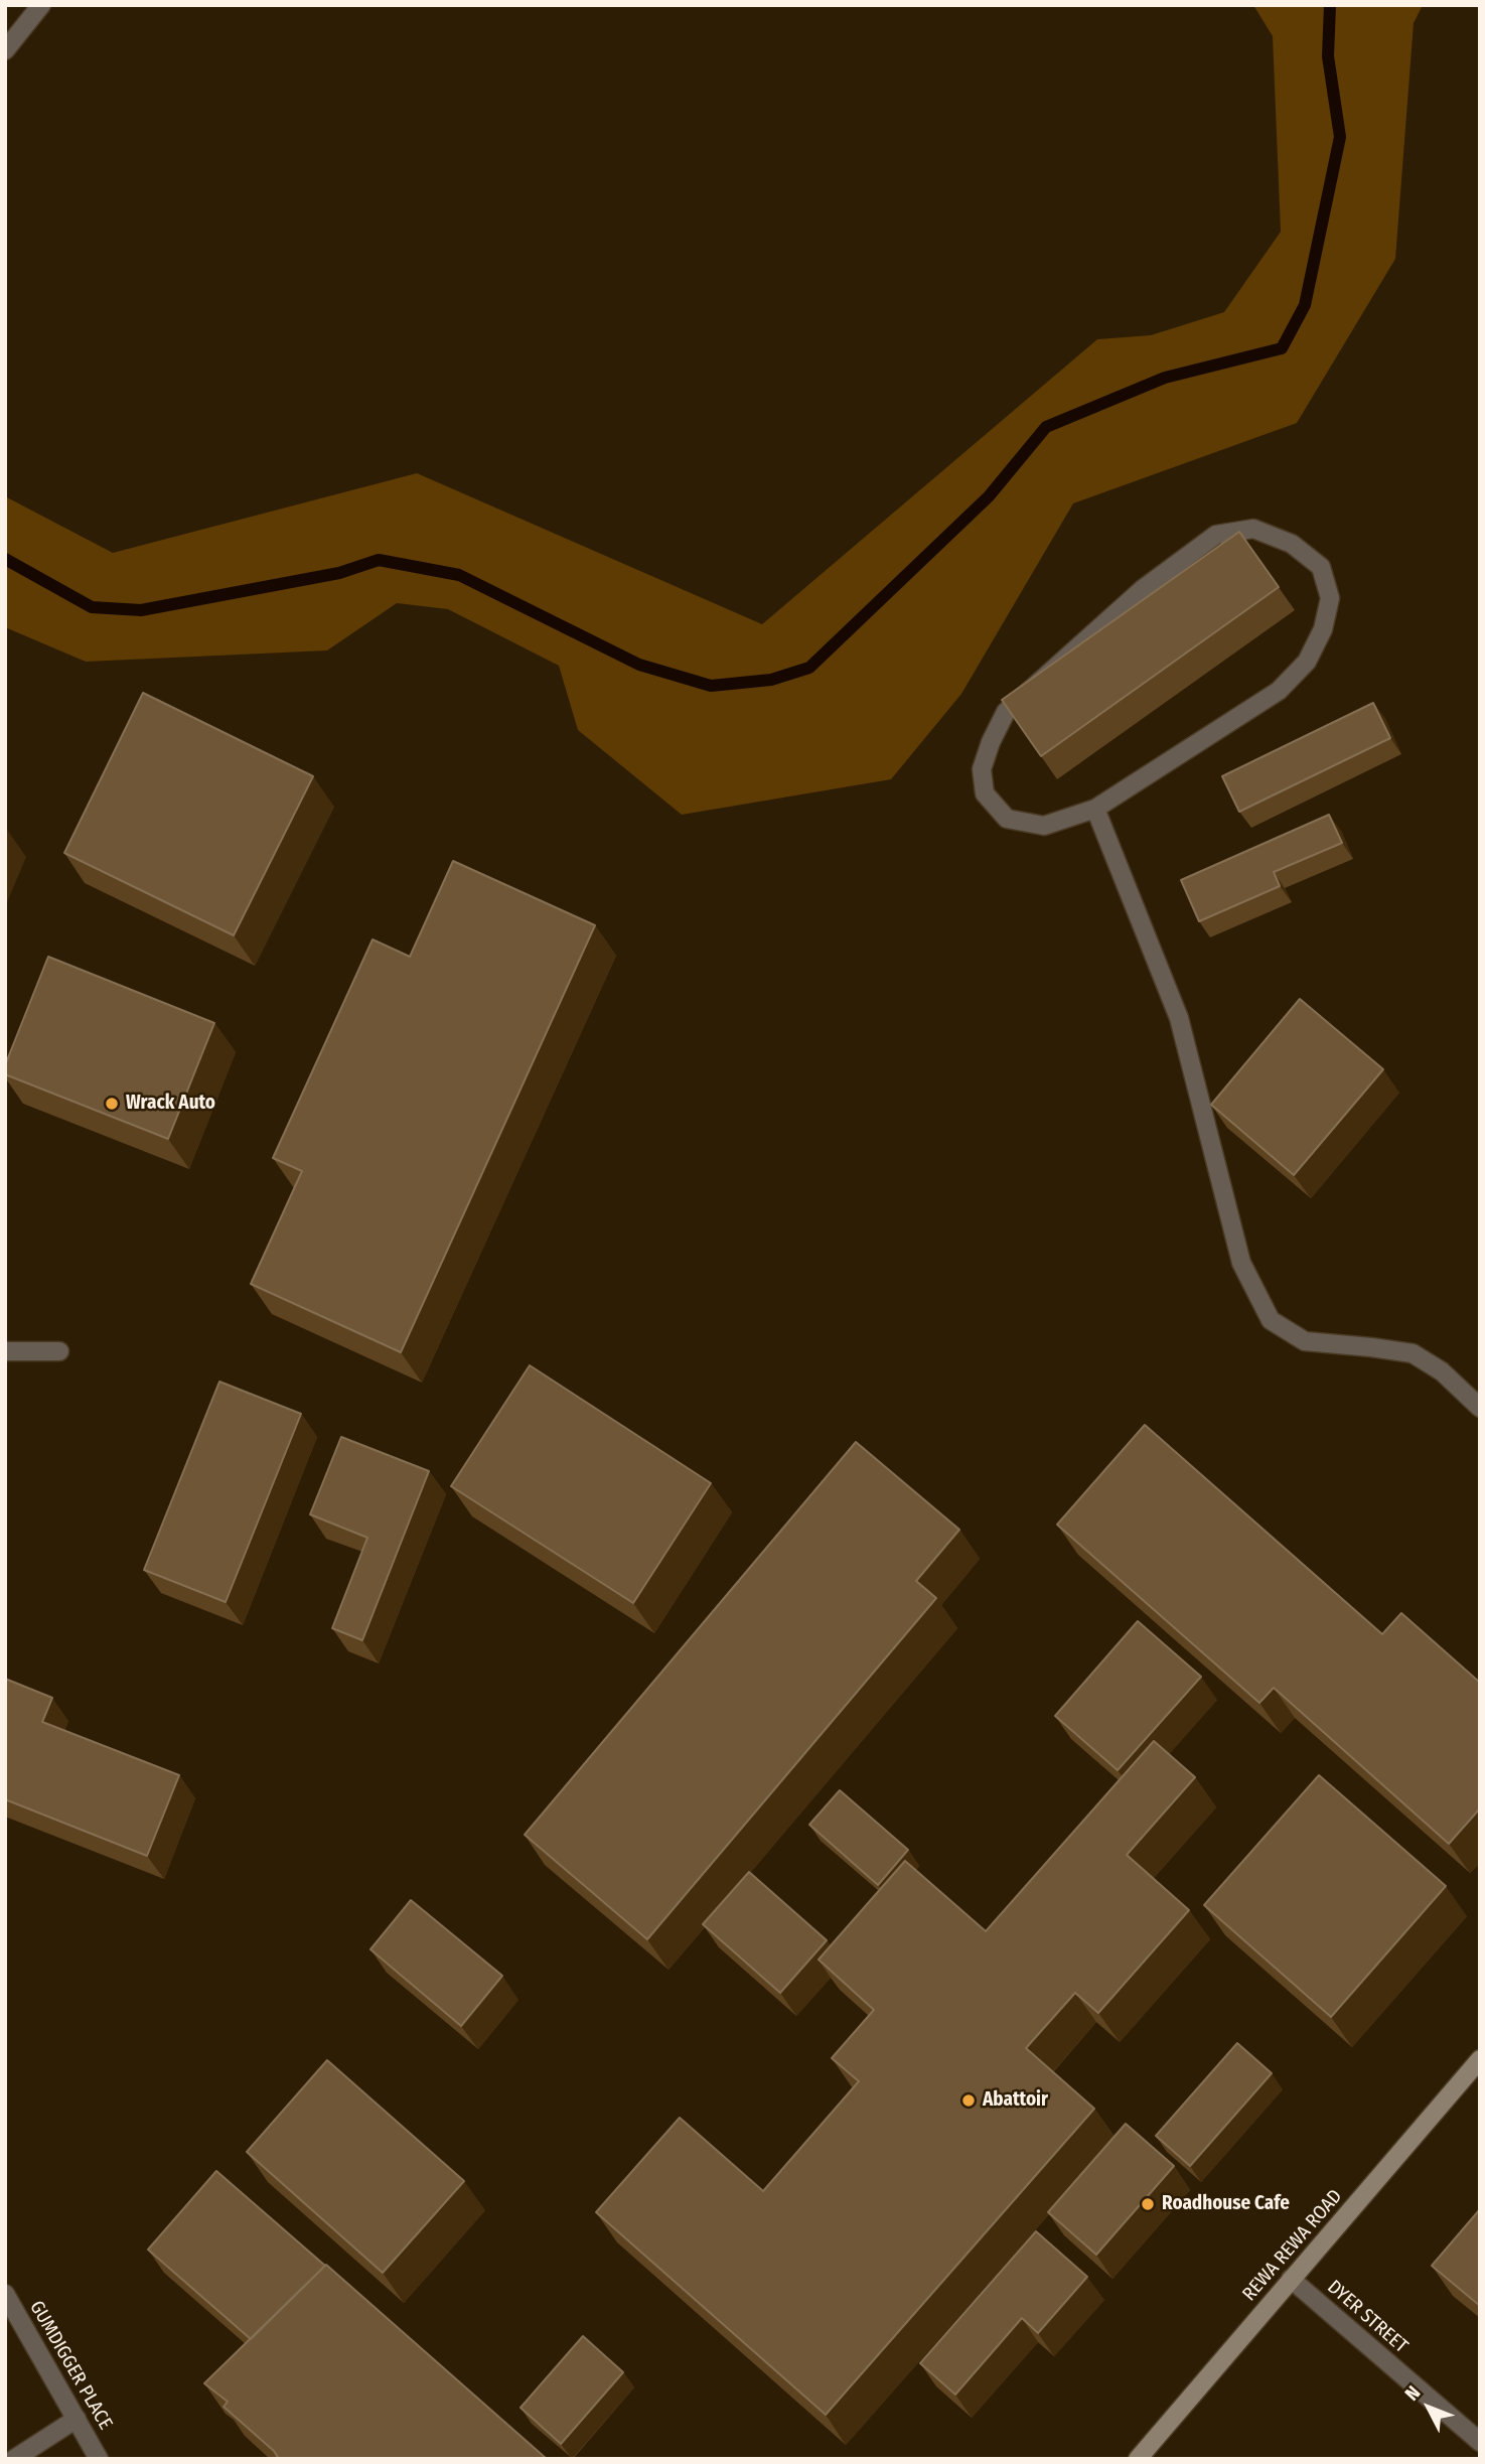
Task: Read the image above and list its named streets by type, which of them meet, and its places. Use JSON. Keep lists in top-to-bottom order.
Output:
{
  "streets": {
    "main road": ["REWA REWA ROAD"],
    "street": ["DYER STREET", "GUMDIGGER PLACE"]
  },
  "crossings": [
    ["REWA REWA ROAD", "DYER STREET"]
  ],
  "places": ["Wrack Auto", "Abattoir", "Roadhouse Cafe"],
  "north": "top left"
}
